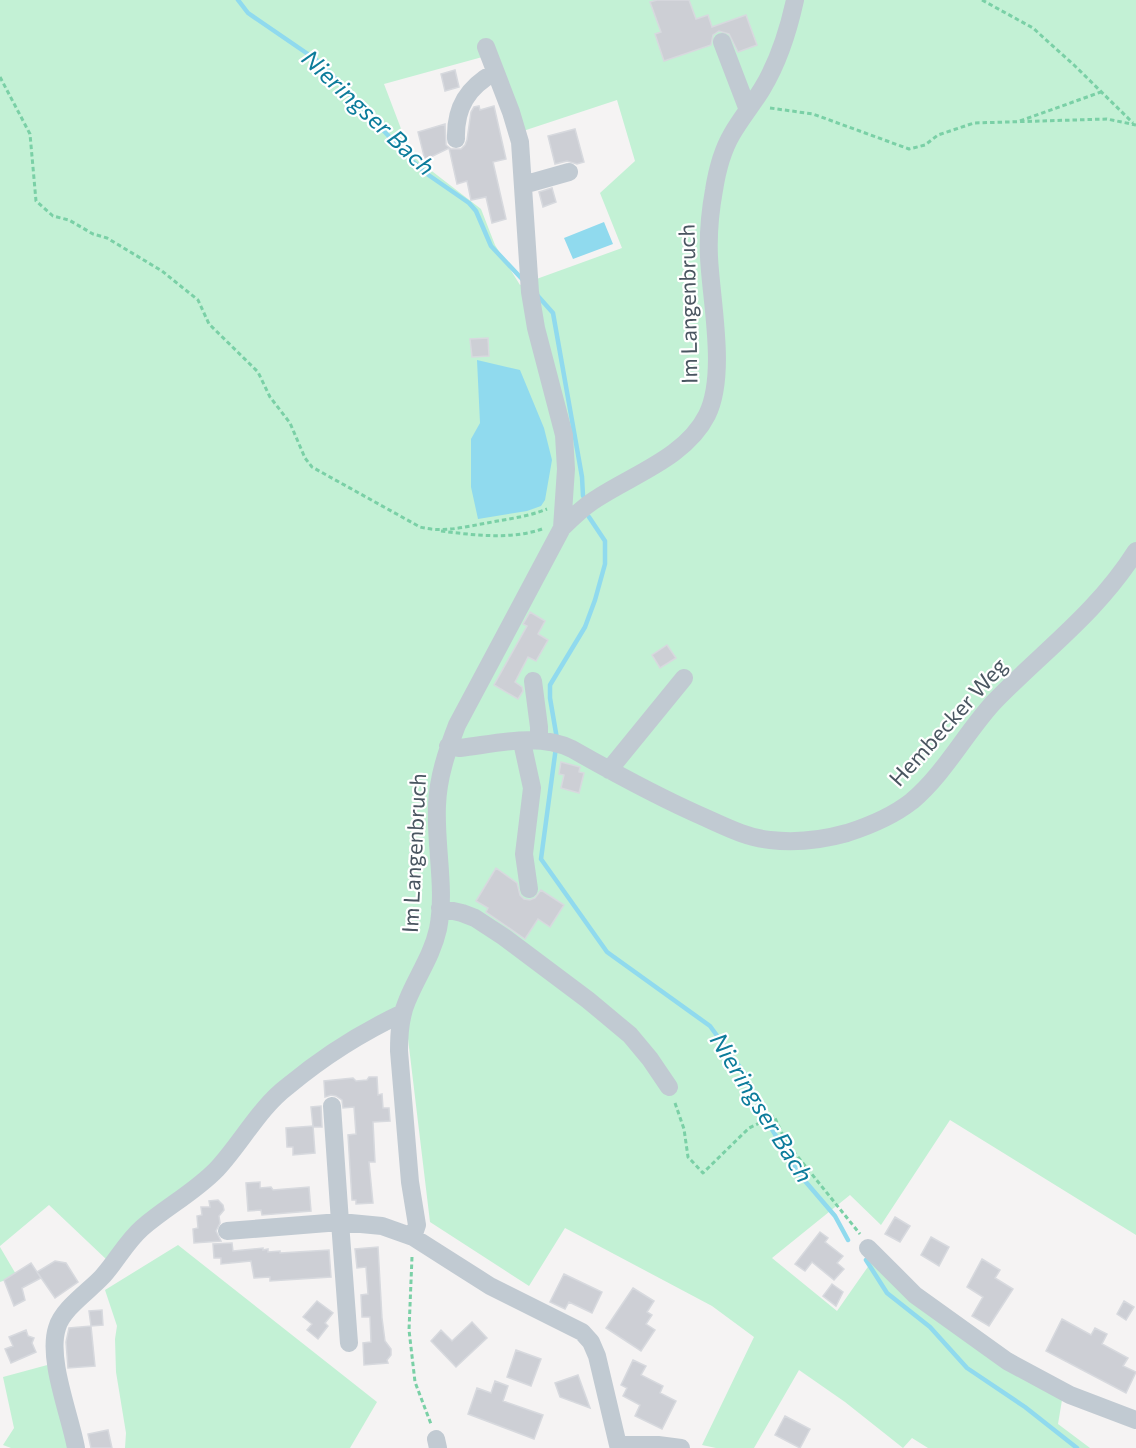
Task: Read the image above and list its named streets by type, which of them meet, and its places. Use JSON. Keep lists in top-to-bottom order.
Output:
{
  "streets": {
    "street": ["Im Langenbruch", "Hembecker Weg"]
  },
  "water": ["Nieringser Bach"]
}
